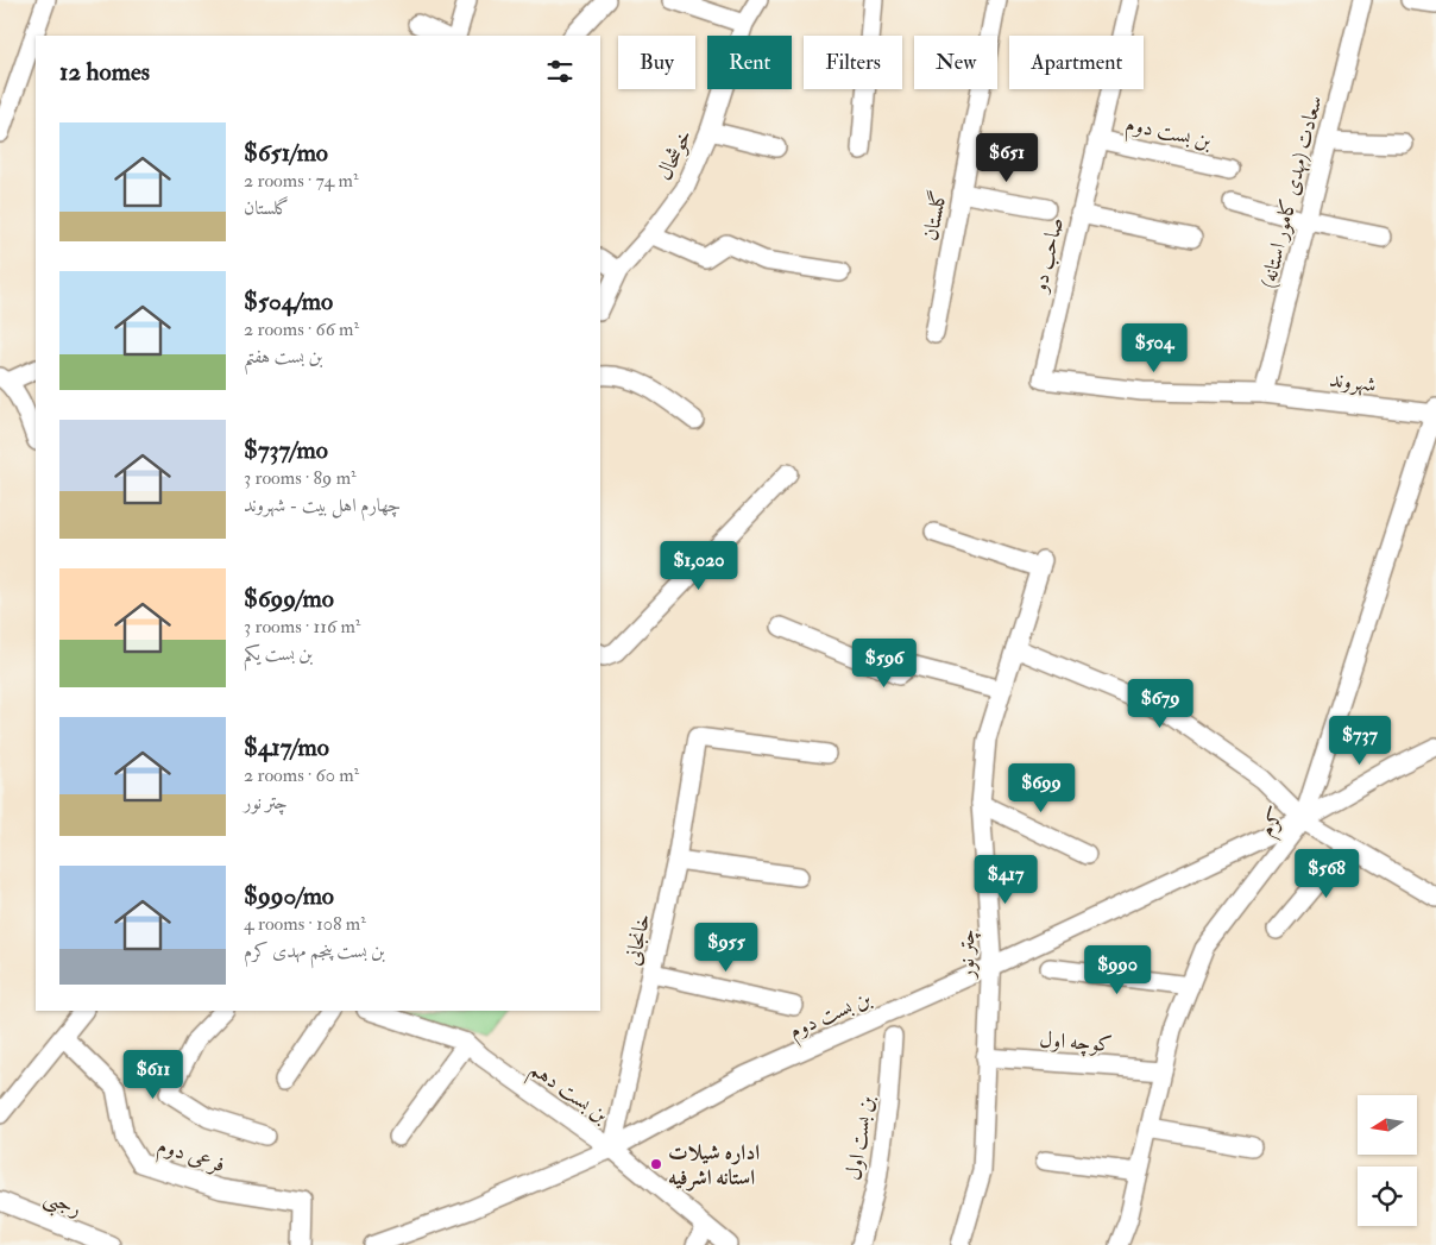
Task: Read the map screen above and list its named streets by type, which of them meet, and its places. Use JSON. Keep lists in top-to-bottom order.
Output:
{
  "streets": {
    "street": [
      "بن بست دوم",
      "خوشحال",
      "سعادت (مهدی کامور استانه)",
      "گلستان",
      "صاحب دو",
      "شهروند",
      "کرم",
      "خانجانی",
      "چتر نور",
      "کوچه اول",
      "بن بست دهم",
      "بن بست اول",
      "فرعی دوم",
      "رجبی"
    ]
  },
  "crossings": [
    ["بن بست دوم", "صاحب دو"],
    ["بن بست دوم", "کرم"],
    ["بن بست دوم", "خانجانی"],
    ["بن بست دوم", "چتر نور"],
    ["بن بست دوم", "بن بست دهم"],
    ["سعادت (مهدی کامور استانه)", "شهروند"],
    ["صاحب دو", "شهروند"],
    ["شهروند", "کرم"],
    ["کرم", "کوچه اول"],
    ["خانجانی", "بن بست دهم"],
    ["چتر نور", "کوچه اول"]
  ],
  "places": ["اداره شیلات استانه اشرفیه"],
  "north": "left",
  "page": {
    "chip": [
      "Buy",
      "Rent",
      "Filters",
      "New",
      "Apartment"
    ],
    "heading": "12 homes",
    "list": [
      {
        "name": "$651/mo",
        "note": "2 rooms · 74 m² · گلستان"
      },
      {
        "name": "$504/mo",
        "note": "2 rooms · 66 m² · بن بست هفتم"
      },
      {
        "name": "$737/mo",
        "note": "3 rooms · 89 m² · چهارم اهل بیت - شهروند"
      },
      {
        "name": "$699/mo",
        "note": "3 rooms · 116 m² · بن بست یکم"
      },
      {
        "name": "$417/mo",
        "note": "2 rooms · 60 m² · چتر نور"
      },
      {
        "name": "$990/mo",
        "note": "4 rooms · 108 m² · بن بست پنجم مهدی کرم"
      }
    ],
    "price": [
      "$651",
      "$504",
      "$1,020",
      "$596",
      "$679",
      "$737",
      "$699",
      "$568",
      "$417",
      "$955",
      "$990",
      "$611"
    ]
  }
}
